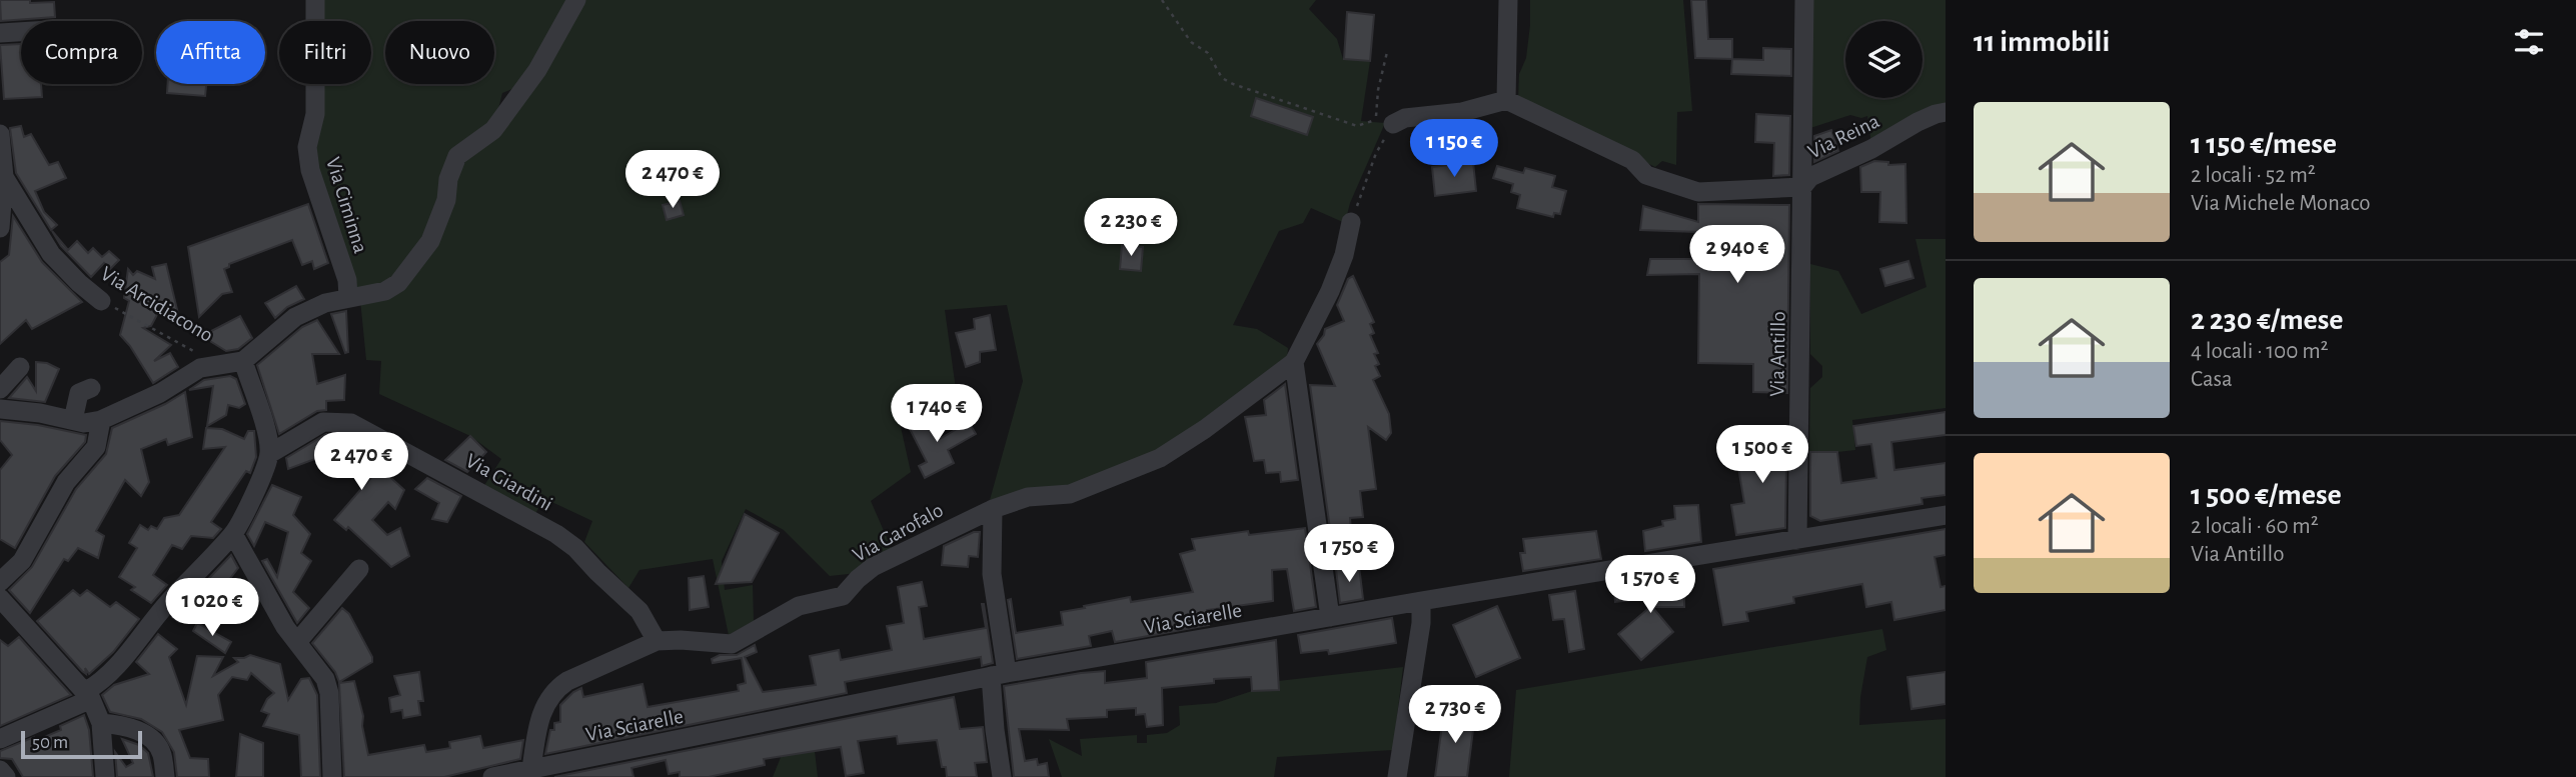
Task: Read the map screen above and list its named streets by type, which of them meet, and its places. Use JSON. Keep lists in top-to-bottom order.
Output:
{
  "streets": {
    "street": [
      "Via Reina",
      "Via Ciminna",
      "Via Arcidiacono",
      "Via Antillo",
      "Via Giardini",
      "Via Garofalo",
      "Via Sciarelle"
    ]
  },
  "crossings": [
    ["Via Reina", "Via Antillo"],
    ["Via Antillo", "Via Sciarelle"],
    ["Via Giardini", "Via Garofalo"],
    ["Via Garofalo", "Via Sciarelle"]
  ],
  "scale_bar": "50 m",
  "page": {
    "heading": "11 immobili",
    "chip": [
      "Compra",
      "Affitta",
      "Filtri",
      "Nuovo"
    ],
    "list": [
      {
        "name": "1 150 €/mese",
        "note": "2 locali · 52 m² · Via Michele Monaco"
      },
      {
        "name": "2 230 €/mese",
        "note": "4 locali · 100 m² · Casa"
      },
      {
        "name": "1 500 €/mese",
        "note": "2 locali · 60 m² · Via Antillo"
      }
    ],
    "price": [
      "1 150 €",
      "2 470 €",
      "2 230 €",
      "2 940 €",
      "1 740 €",
      "1 500 €",
      "2 470 €",
      "1 750 €",
      "1 570 €",
      "1 020 €",
      "2 730 €"
    ],
    "scale": "50 m"
  }
}
